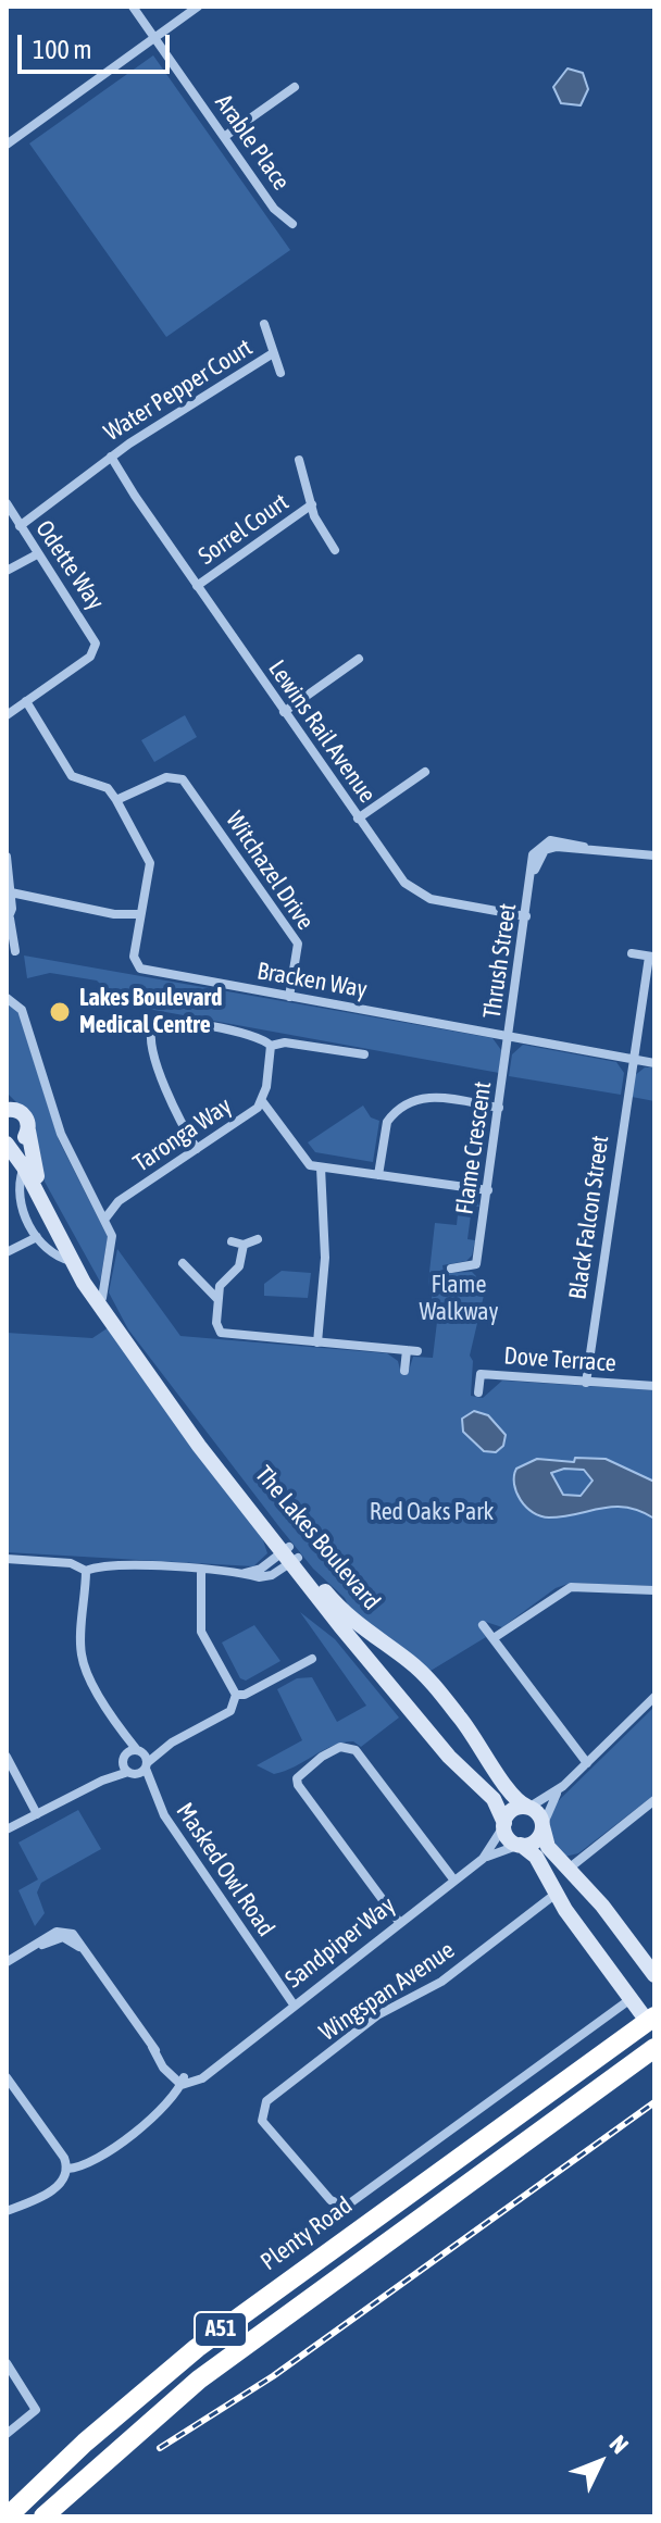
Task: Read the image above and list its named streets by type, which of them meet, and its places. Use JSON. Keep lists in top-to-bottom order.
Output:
{
  "streets": {
    "highway": ["Plenty Road", "A51"],
    "street": [
      "Arable Place",
      "Water Pepper Court",
      "Sorrel Court",
      "Odette Way",
      "Lewins Rail Avenue",
      "Witchazel Drive",
      "Thrush Street",
      "Bracken Way",
      "Taronga Way",
      "Flame Crescent",
      "Black Falcon Street",
      "Dove Terrace",
      "The Lakes Boulevard",
      "Masked Owl Road",
      "Sandpiper Way",
      "Wingspan Avenue"
    ]
  },
  "crossings": [
    ["Water Pepper Court", "Odette Way"],
    ["Water Pepper Court", "Lewins Rail Avenue"],
    ["Sorrel Court", "Lewins Rail Avenue"],
    ["Lewins Rail Avenue", "Thrush Street"],
    ["Witchazel Drive", "Bracken Way"],
    ["Thrush Street", "Bracken Way"],
    ["Thrush Street", "Flame Crescent"],
    ["Bracken Way", "Flame Crescent"],
    ["Bracken Way", "Black Falcon Street"],
    ["Black Falcon Street", "Dove Terrace"],
    ["The Lakes Boulevard", "Sandpiper Way"],
    ["Masked Owl Road", "Sandpiper Way"],
    ["Wingspan Avenue", "Plenty Road"]
  ],
  "parks": ["Flame Walkway", "Red Oaks Park"],
  "places": ["Lakes Boulevard Medical Centre"],
  "scale_bar": "100 m",
  "north": "top right"
}
